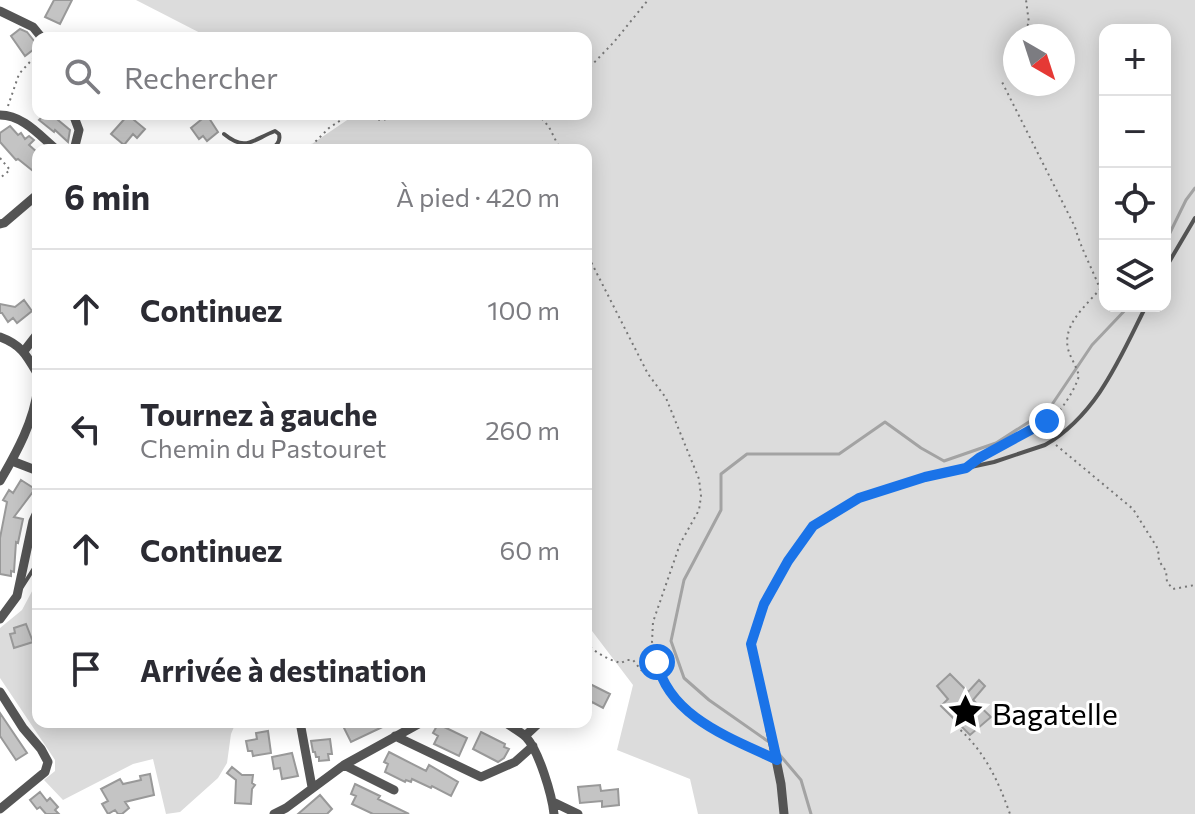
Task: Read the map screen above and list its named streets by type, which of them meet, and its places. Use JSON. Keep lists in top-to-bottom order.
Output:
{
  "places": {
    "place": ["Bagatelle"]
  },
  "north": "bottom right",
  "page": {
    "map_buttons": ["+", "−"],
    "search": "Rechercher",
    "heading": ["6 min", "À pied · 420 m"],
    "list": [
      ["Continuez", "100 m"],
      ["Tournez à gauche", "Chemin du Pastouret", "260 m"],
      ["Continuez", "60 m"],
      "Arrivée à destination"
    ]
  }
}
